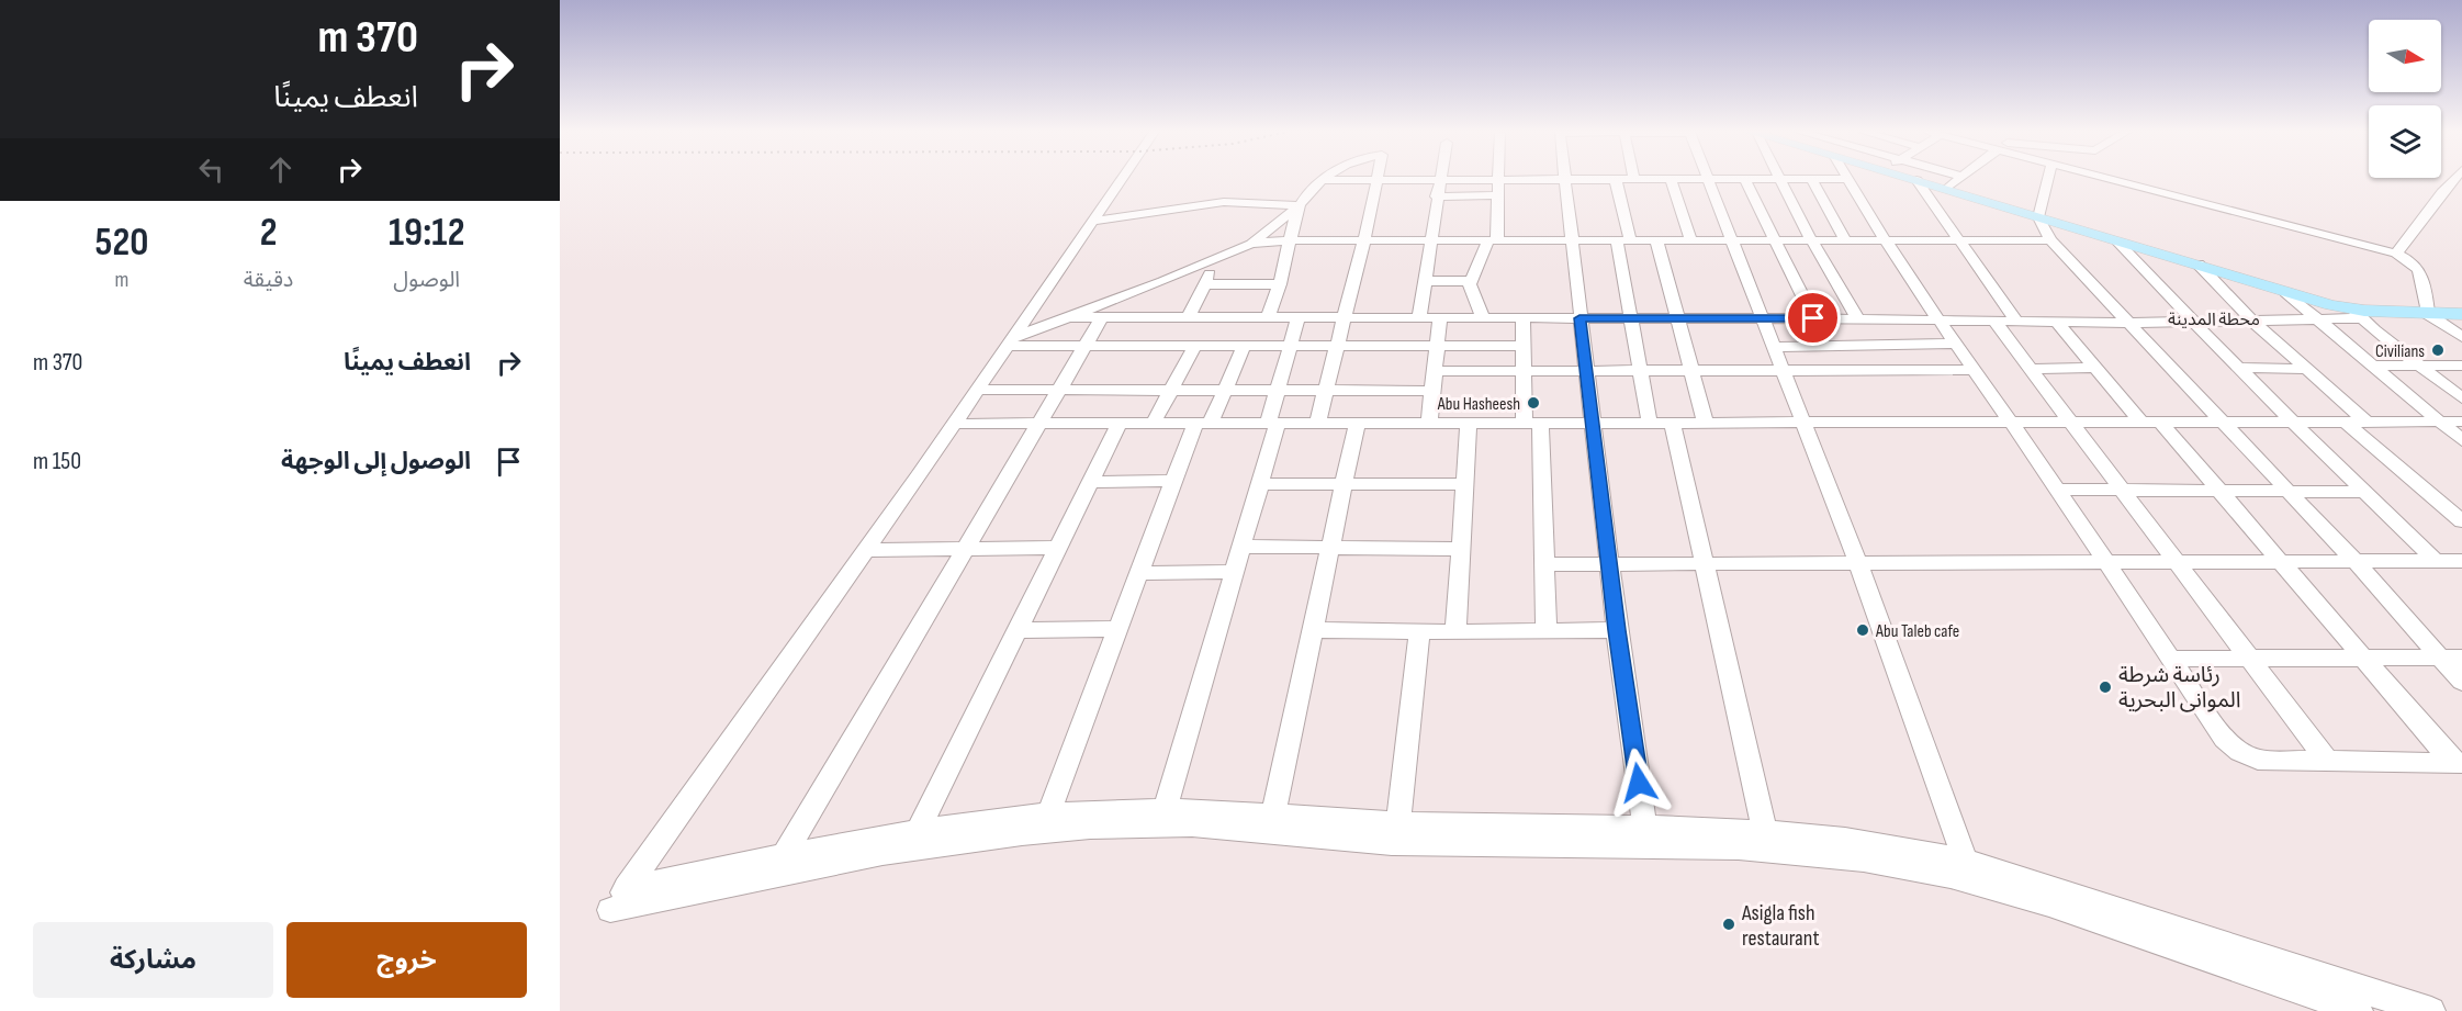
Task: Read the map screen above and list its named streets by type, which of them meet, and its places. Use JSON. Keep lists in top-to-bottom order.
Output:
{
  "districts": ["محطة المدينة"],
  "places": [
    "Civilians",
    "Abu Hasheesh",
    "Abu Taleb cafe",
    "رئاسة شرطة الموانى البحرية",
    "Asigla fish restaurant"
  ],
  "north": "right",
  "page": {
    "turn": ["370 m", "انعطف يمينًا"],
    "eta": [
      "19:12",
      "الوصول",
      "2",
      "دقيقة",
      "520",
      "m"
    ],
    "list": [
      {
        "name": "انعطف يمينًا",
        "value": "370 m"
      },
      {
        "name": "الوصول إلى الوجهة",
        "value": "150 m"
      }
    ],
    "buttons": ["خروج", "مشاركة"]
  }
}
